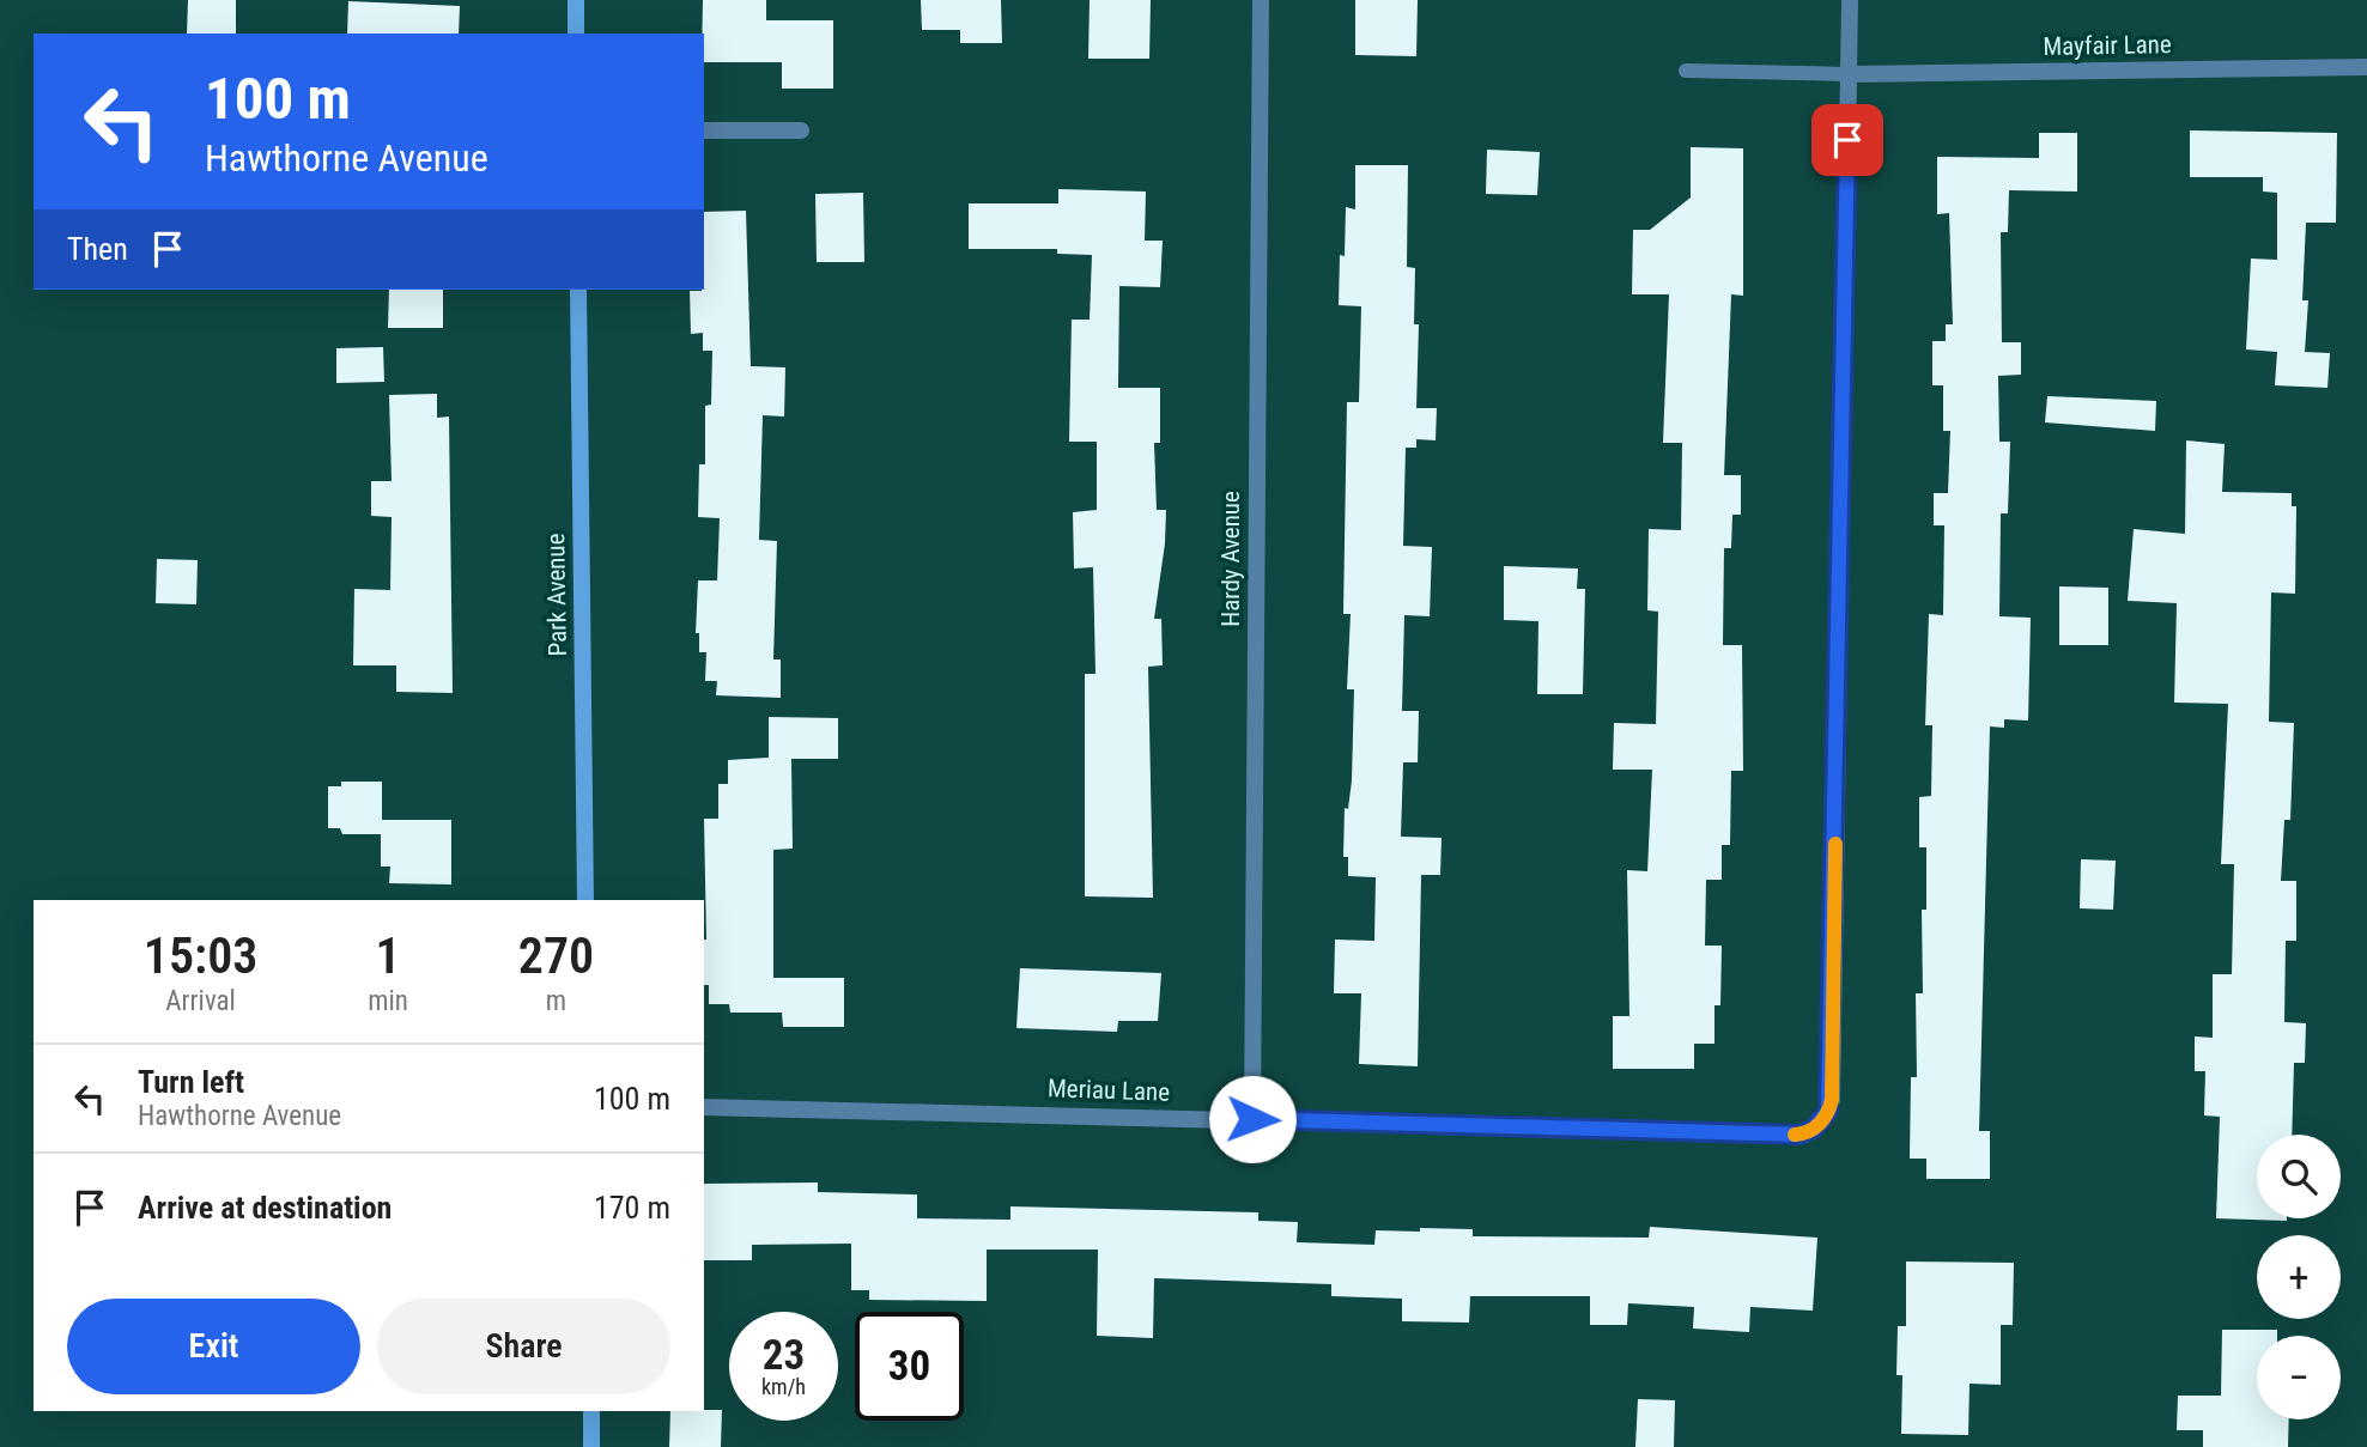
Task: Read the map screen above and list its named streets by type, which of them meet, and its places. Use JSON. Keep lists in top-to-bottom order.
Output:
{
  "streets": {
    "street": [
      "Mayfair Lane",
      "Hardy Avenue",
      "Park Avenue",
      "Meriau Lane"
    ]
  },
  "crossings": [
    ["Mayfair Lane", "Meriau Lane"],
    ["Hardy Avenue", "Meriau Lane"]
  ],
  "page": {
    "turn": ["100 m", "Hawthorne Avenue"],
    "then": "Then",
    "eta": [
      "15:03",
      "Arrival",
      "1",
      "min",
      "270",
      "m"
    ],
    "list": [
      {
        "name": "Turn left",
        "note": "Hawthorne Avenue",
        "value": "100 m"
      },
      {
        "name": "Arrive at destination",
        "value": "170 m"
      }
    ],
    "map_buttons": ["+", "−"],
    "buttons": ["Exit", "Share"],
    "speed": "23 km/h",
    "limit": "30"
  }
}
